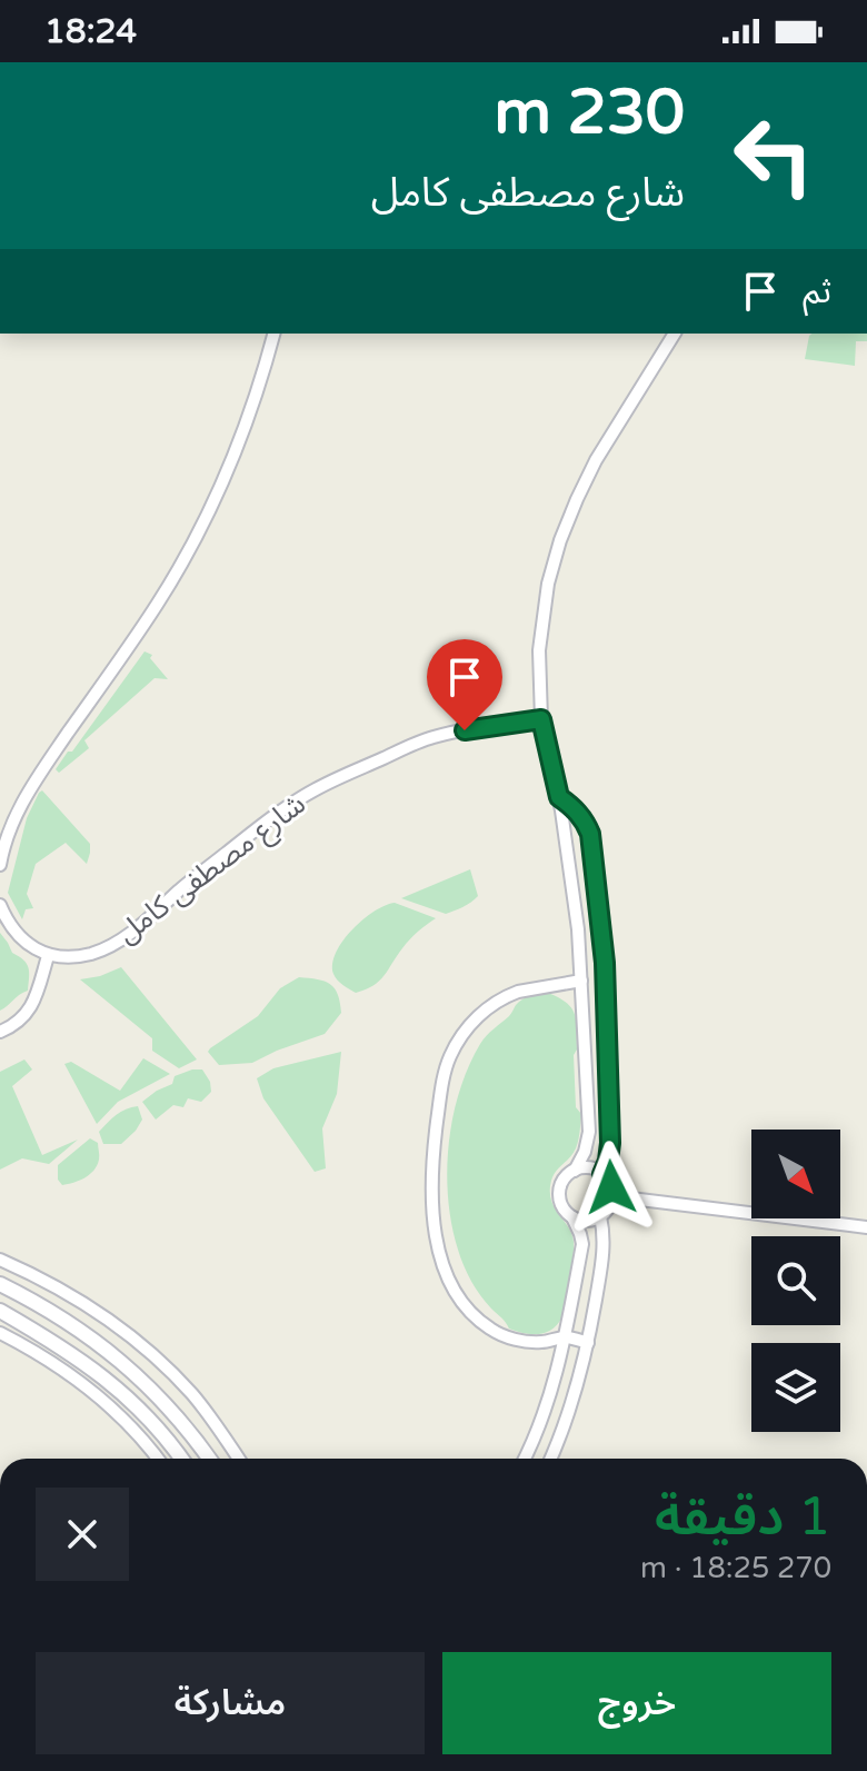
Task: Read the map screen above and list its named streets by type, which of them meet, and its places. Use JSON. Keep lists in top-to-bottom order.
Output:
{
  "streets": {
    "street": ["شارع مصطفى كامل"]
  },
  "north": "bottom right",
  "page": {
    "status": "18:24",
    "turn": ["230 m", "شارع مصطفى كامل"],
    "then": "ثم",
    "heading": ["1 دقيقة", "270 m · 18:25"],
    "buttons": ["خروج", "مشاركة"]
  }
}
